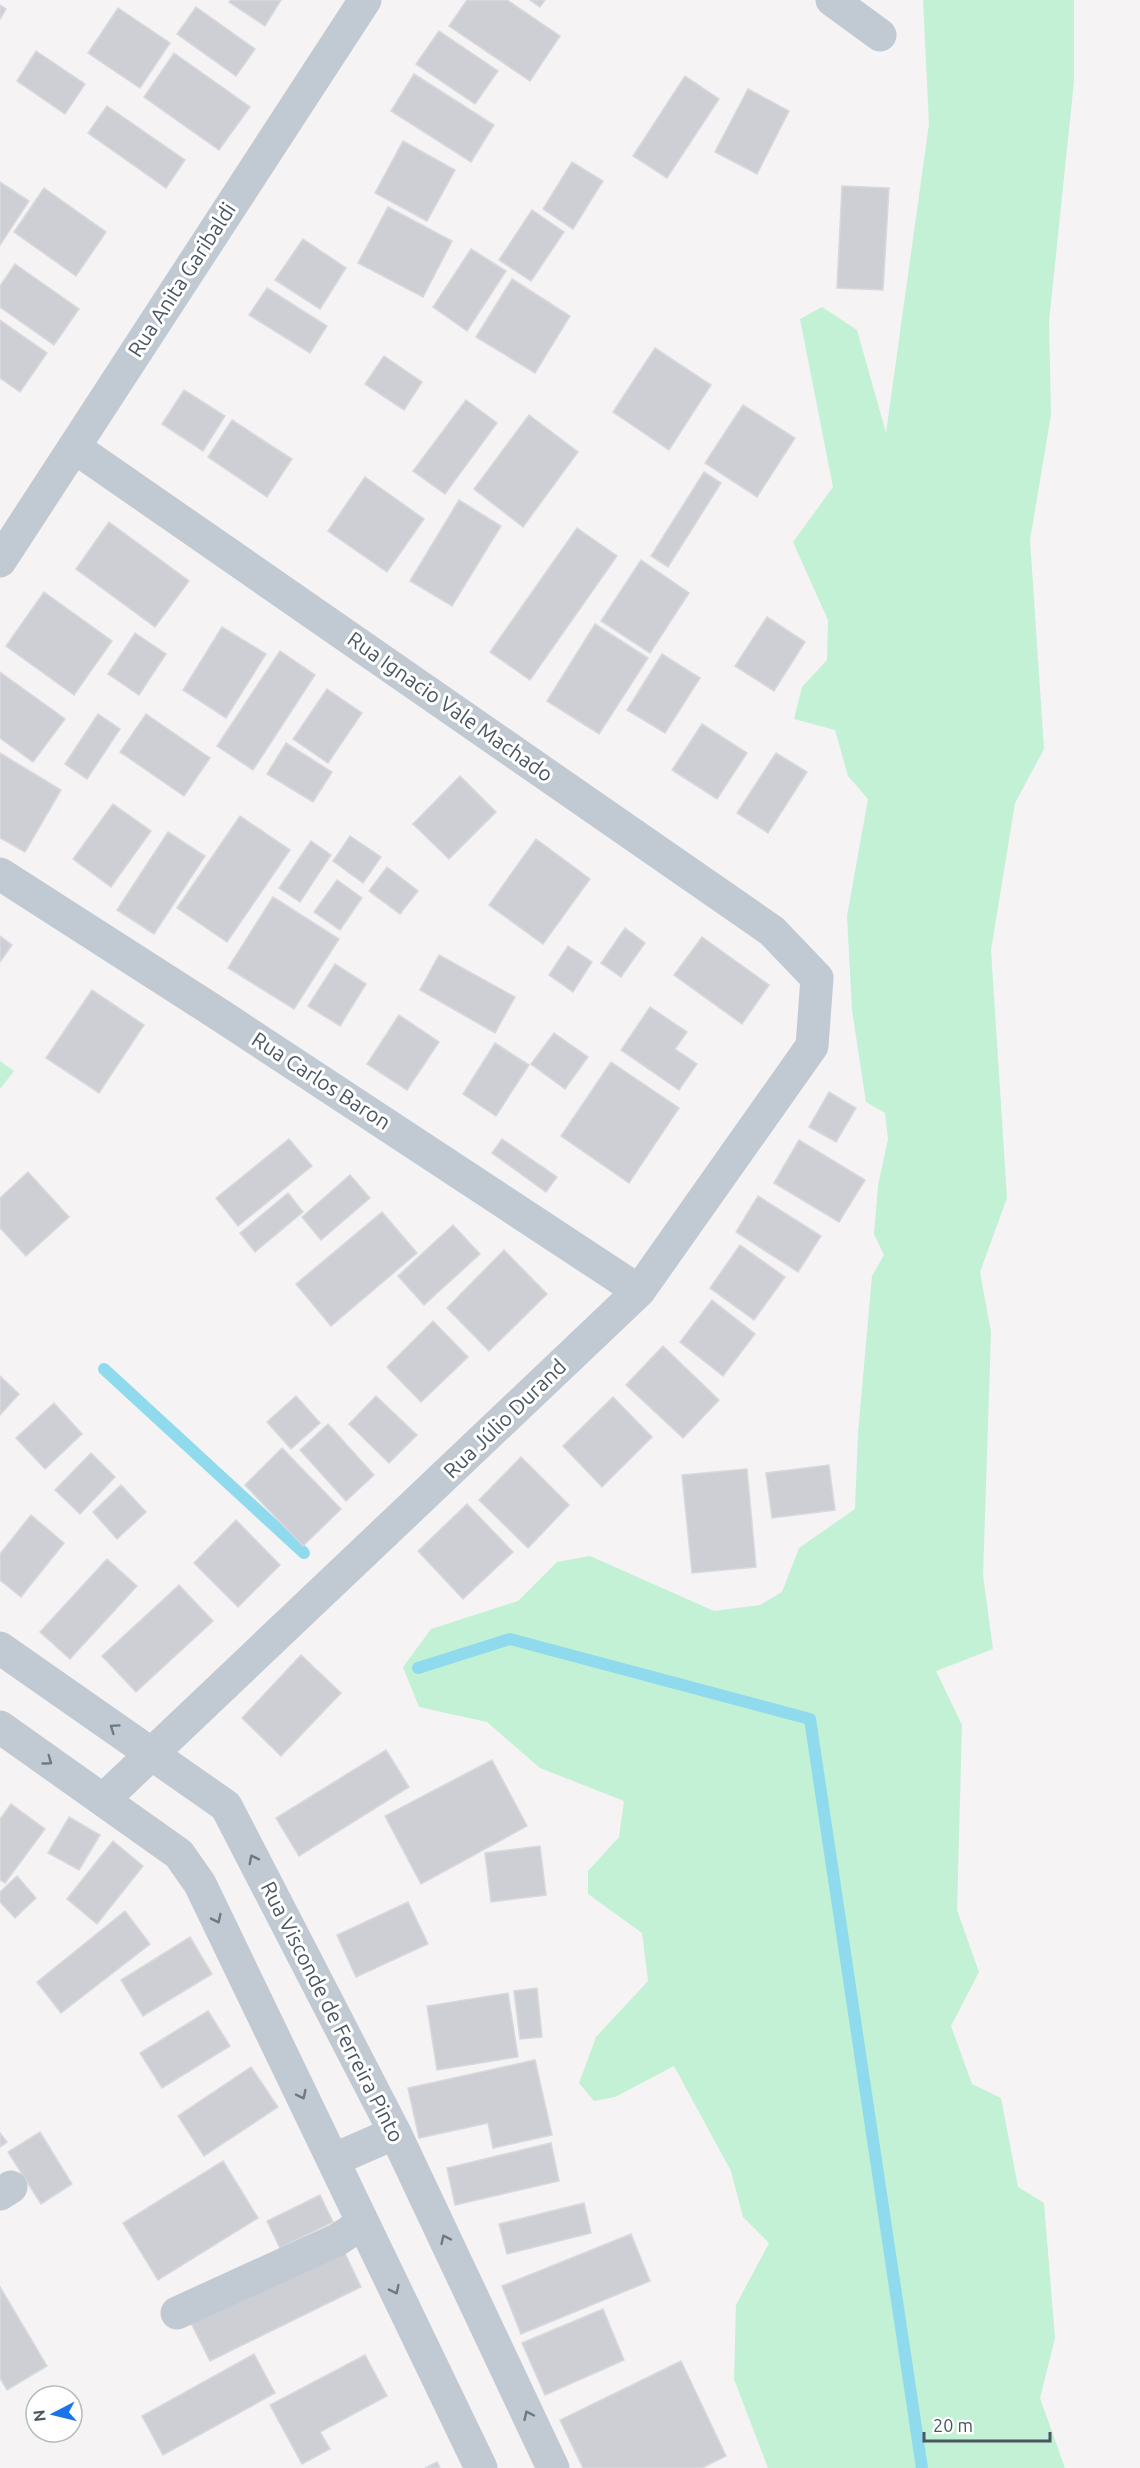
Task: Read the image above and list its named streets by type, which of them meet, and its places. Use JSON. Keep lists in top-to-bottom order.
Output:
{
  "streets": {
    "street": [
      "Rua Anita Garibaldi",
      "Rua Ignacio Vale Machado",
      "Rua Carlos Baron",
      "Rua Júlio Durand",
      "Rua Visconde de Ferreira Pinto"
    ]
  },
  "crossings": [
    ["Rua Anita Garibaldi", "Rua Ignacio Vale Machado"],
    ["Rua Ignacio Vale Machado", "Rua Júlio Durand"],
    ["Rua Carlos Baron", "Rua Júlio Durand"],
    ["Rua Júlio Durand", "Rua Visconde de Ferreira Pinto"]
  ],
  "scale_bar": "20 m",
  "north": "left"
}
